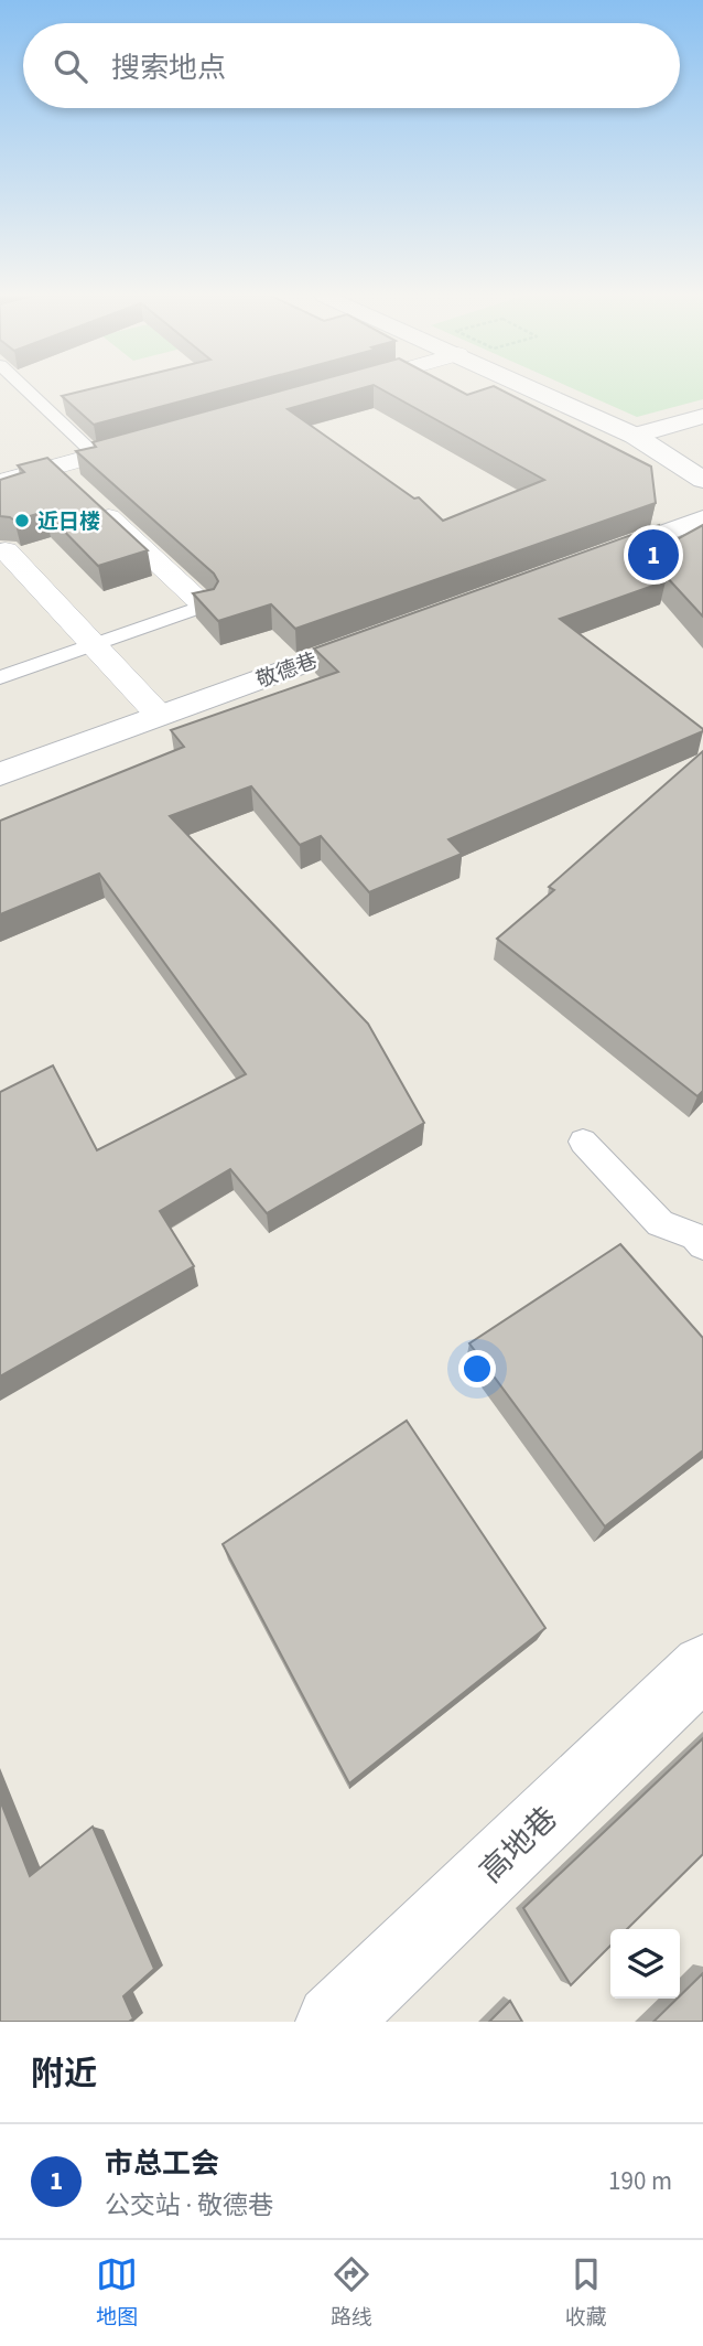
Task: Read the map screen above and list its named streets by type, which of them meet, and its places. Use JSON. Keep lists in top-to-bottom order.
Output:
{
  "streets": {
    "street": ["敬德巷", "高地巷"]
  },
  "places": ["近日楼"],
  "page": {
    "search": "搜索地点",
    "pins": "1",
    "heading": "附近",
    "list": [
      {
        "mark": "1",
        "name": "市总工会",
        "note": "公交站 · 敬德巷",
        "value": "190 m"
      }
    ],
    "nav": ["地图", "路线", "收藏"]
  }
}
